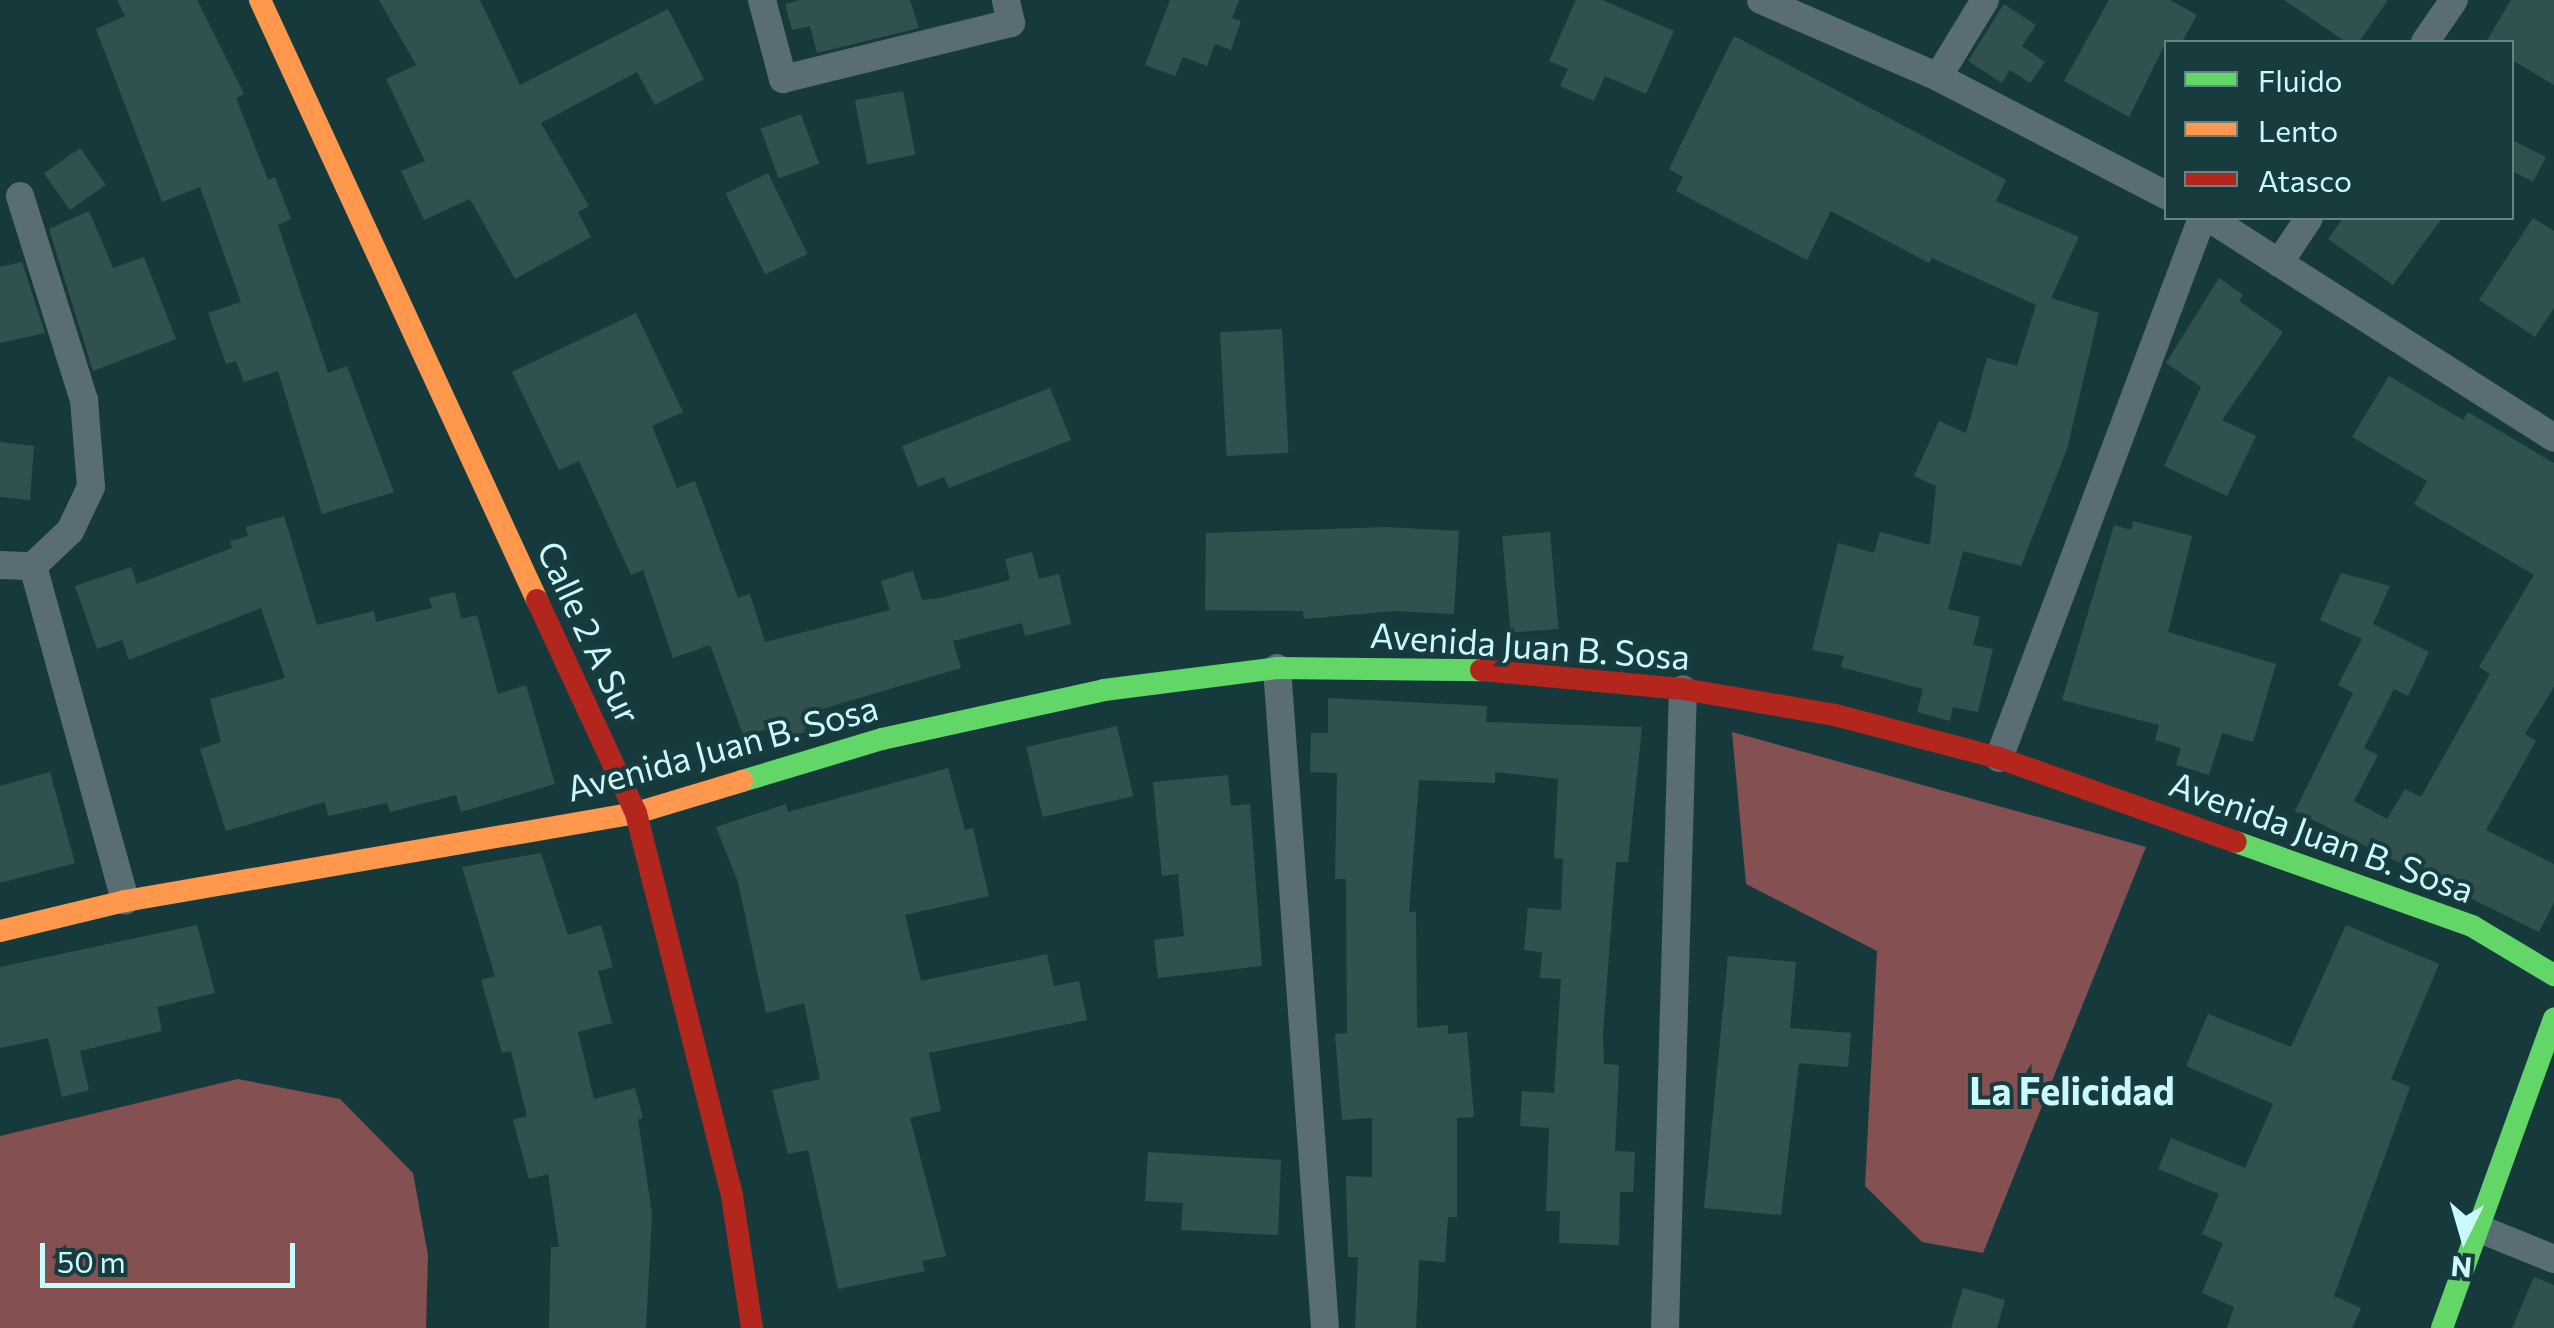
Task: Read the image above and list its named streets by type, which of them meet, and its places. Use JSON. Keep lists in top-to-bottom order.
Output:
{
  "streets": {
    "street": ["Calle 2 A Sur", "Avenida Juan B. Sosa"]
  },
  "crossings": [
    ["Calle 2 A Sur", "Avenida Juan B. Sosa"]
  ],
  "districts": ["La Felicidad"],
  "legend": ["Fluido", "Lento", "Atasco"],
  "scale_bar": "50 m",
  "north": "bottom"
}
